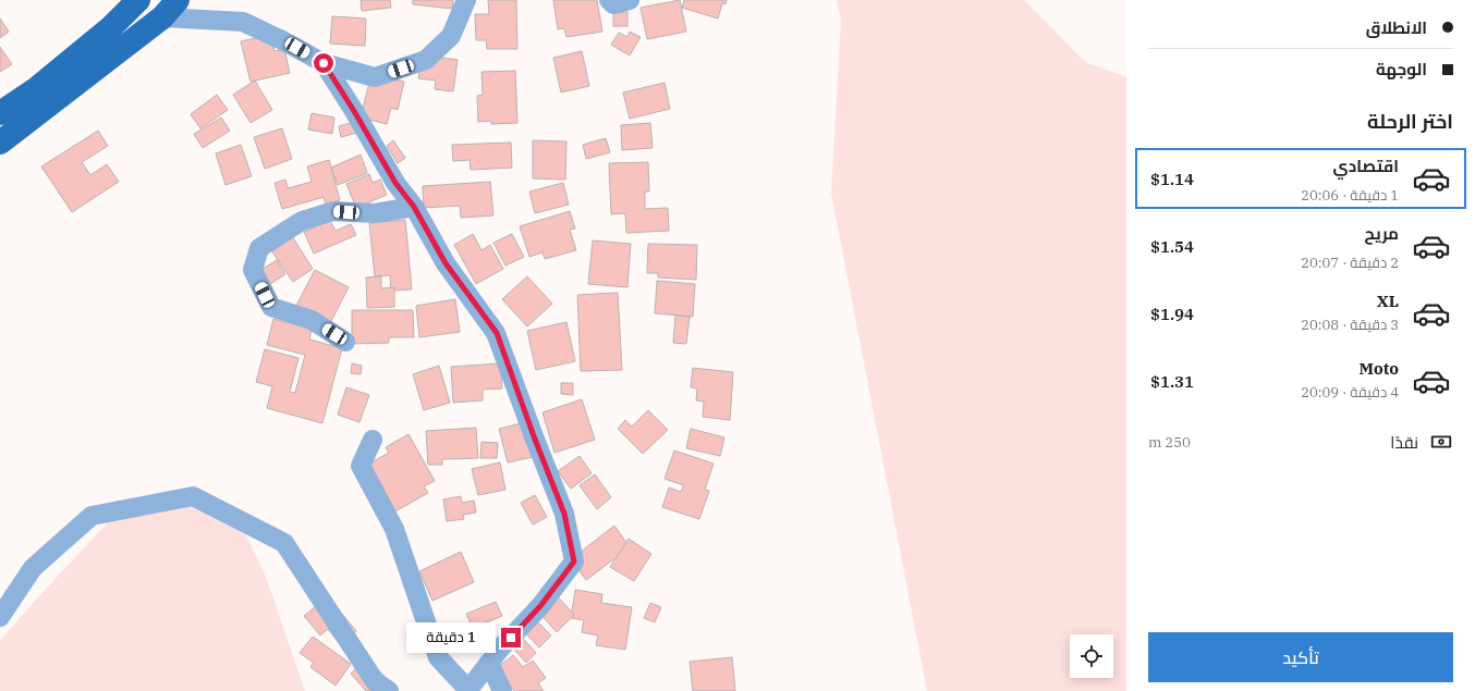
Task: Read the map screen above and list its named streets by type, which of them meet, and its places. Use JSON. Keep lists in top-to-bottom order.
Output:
{
  "page": {
    "banner": ["الانطلاق", "الوجهة"],
    "heading": "اختر الرحلة",
    "list": [
      {
        "name": "اقتصادي",
        "note": "1 دقيقة · 20:06",
        "value": "$1.14"
      },
      {
        "name": "مريح",
        "note": "2 دقيقة · 20:07",
        "value": "$1.54"
      },
      {
        "name": "XL",
        "note": "3 دقيقة · 20:08",
        "value": "$1.94"
      },
      {
        "name": "Moto",
        "note": "4 دقيقة · 20:09",
        "value": "$1.31"
      }
    ],
    "pay": ["نقدًا", "250 m"],
    "bubble": "1 دقيقة",
    "buttons": "تأكيد"
  }
}
